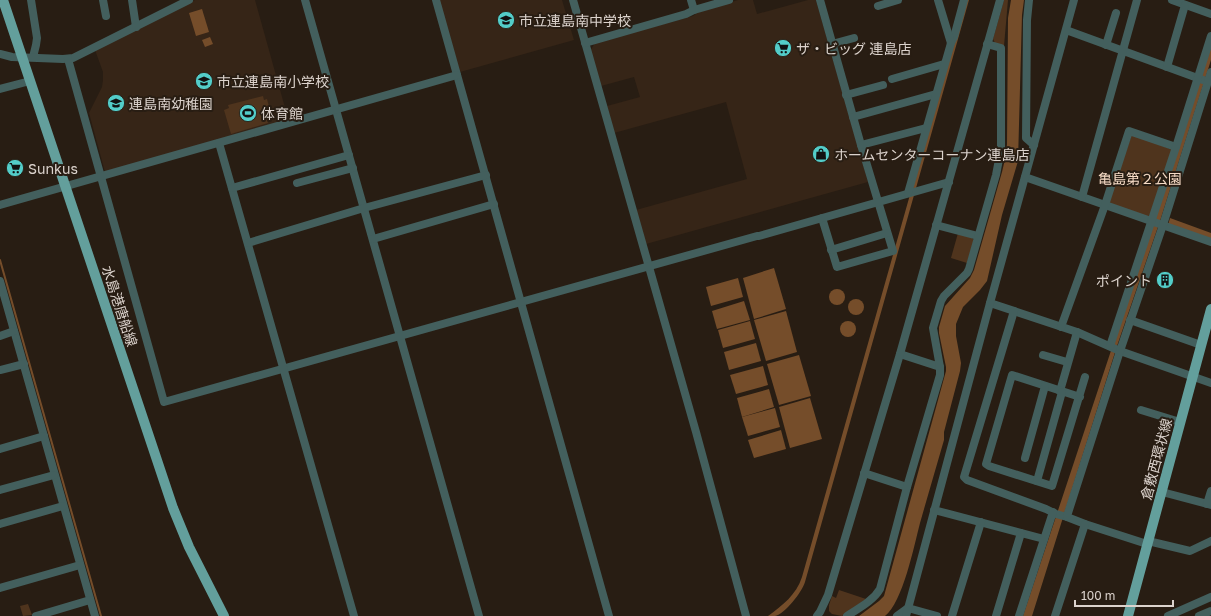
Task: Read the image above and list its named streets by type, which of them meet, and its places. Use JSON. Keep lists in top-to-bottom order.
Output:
{
  "streets": {
    "main road": ["水島港唐船線", "倉敷西環状線"]
  },
  "parks": ["亀島第２公園"],
  "places": {
    "school or university": ["市立連島南中学校", "市立連島南小学校", "連島南幼稚園"],
    "supermarket": ["ザ・ビッグ 連島店", "Sunkus"],
    "sports": ["体育館"],
    "shop": ["ホームセンターコーナン連島店"],
    "building": ["ポイント"]
  },
  "scale_bar": "100 m"
}
